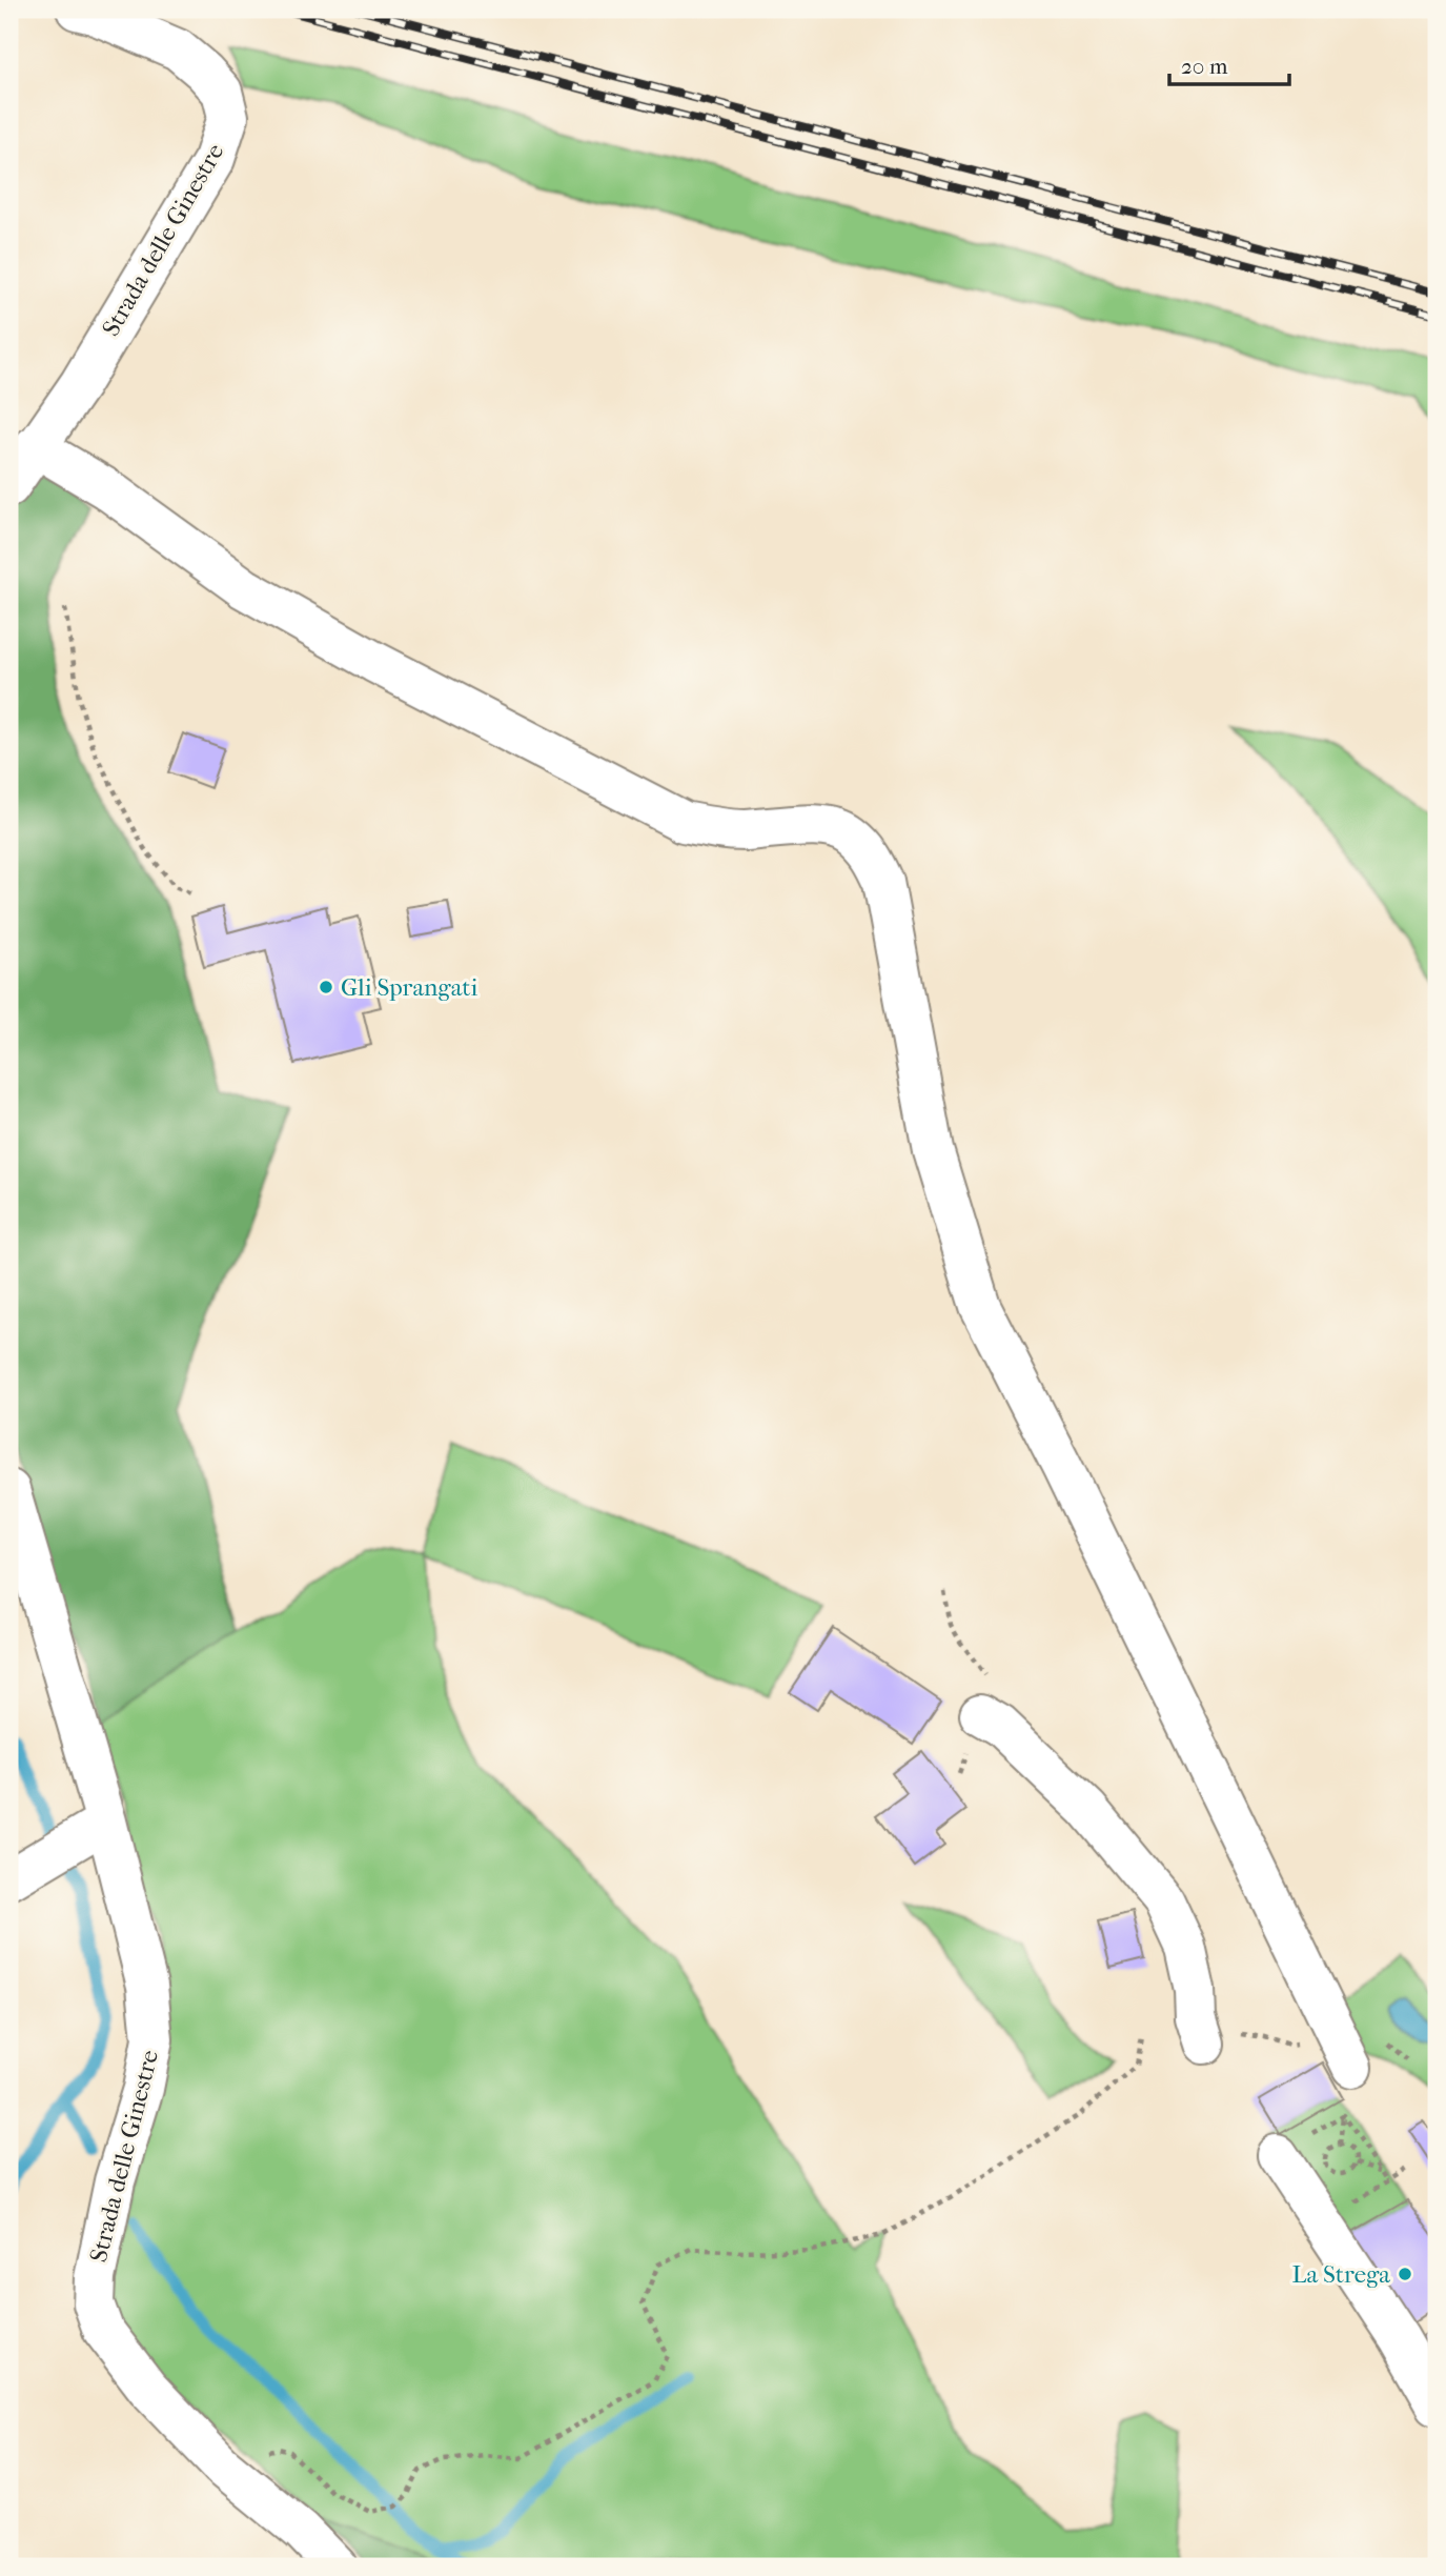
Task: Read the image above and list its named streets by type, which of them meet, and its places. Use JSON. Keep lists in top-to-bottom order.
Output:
{
  "streets": {
    "street": ["Strada delle Ginestre"]
  },
  "places": ["Gli Sprangati", "La Strega"],
  "scale_bar": "20 m"
}
